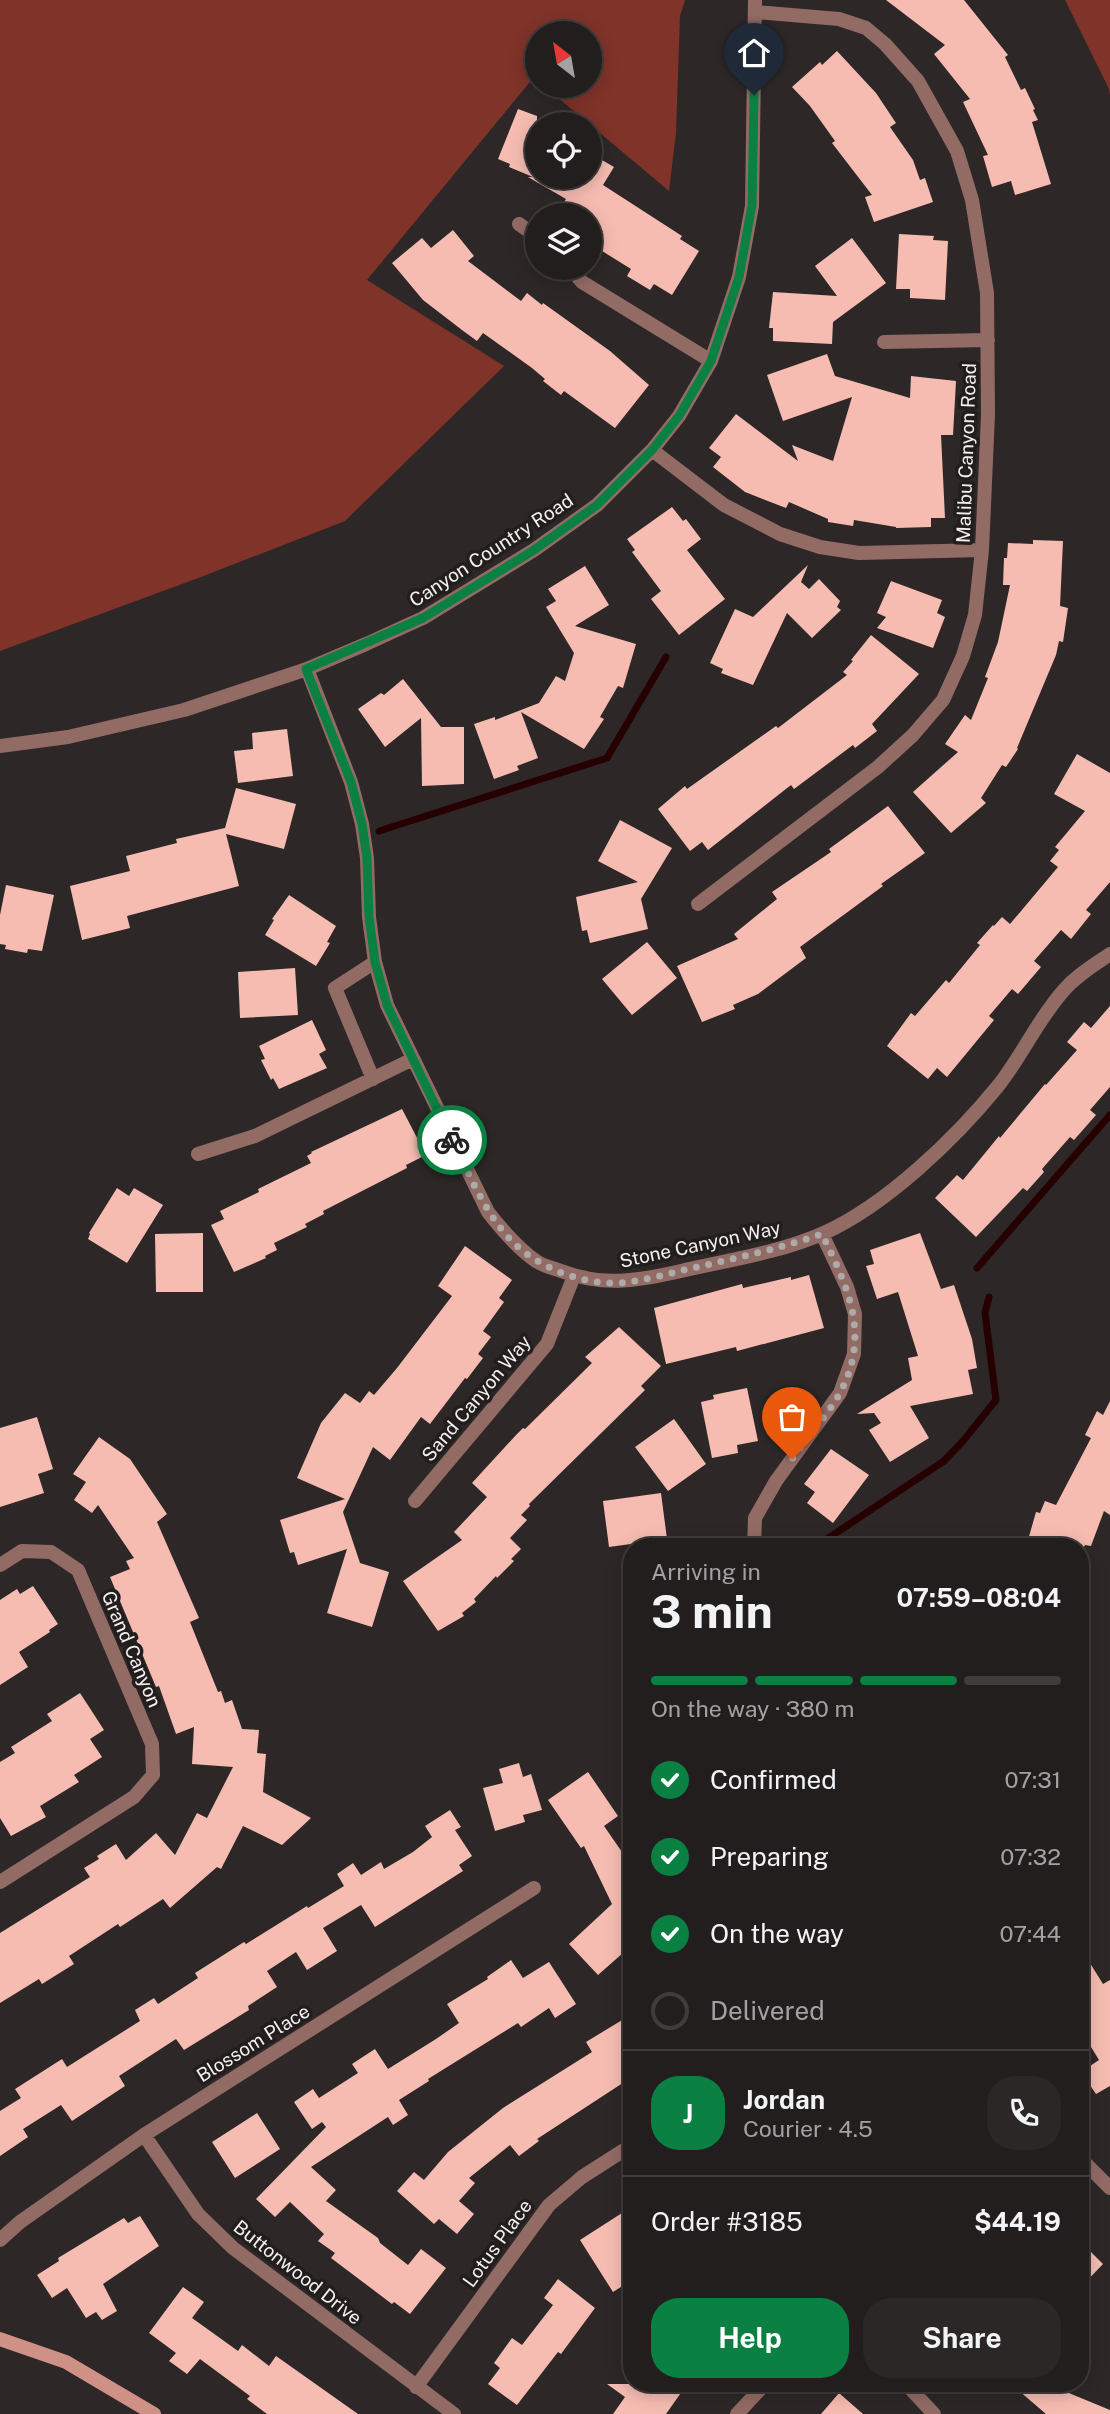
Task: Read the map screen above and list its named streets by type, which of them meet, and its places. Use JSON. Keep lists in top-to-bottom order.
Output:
{
  "streets": {
    "street": [
      "Malibu Canyon Road",
      "Canyon Country Road",
      "Stone Canyon Way",
      "Sand Canyon Way",
      "Grand Canyon",
      "Blossom Place",
      "Lotus Place",
      "Buttonwood Drive"
    ]
  },
  "crossings": [
    ["Malibu Canyon Road", "Canyon Country Road"],
    ["Canyon Country Road", "Stone Canyon Way"],
    ["Stone Canyon Way", "Sand Canyon Way"],
    ["Blossom Place", "Buttonwood Drive"],
    ["Lotus Place", "Buttonwood Drive"]
  ],
  "north": "top left",
  "page": {
    "heading": ["3 min", "Arriving in", "07:59–08:04"],
    "panel": [
      "Jordan",
      "Courier · 4.5",
      "Order #3185",
      "$44.19"
    ],
    "bar": "On the way · 380 m",
    "list": [
      ["Confirmed", "07:31"],
      ["Preparing", "07:32"],
      ["On the way", "07:44"],
      "Delivered"
    ],
    "round": "J",
    "buttons": ["Help", "Share"]
  }
}
